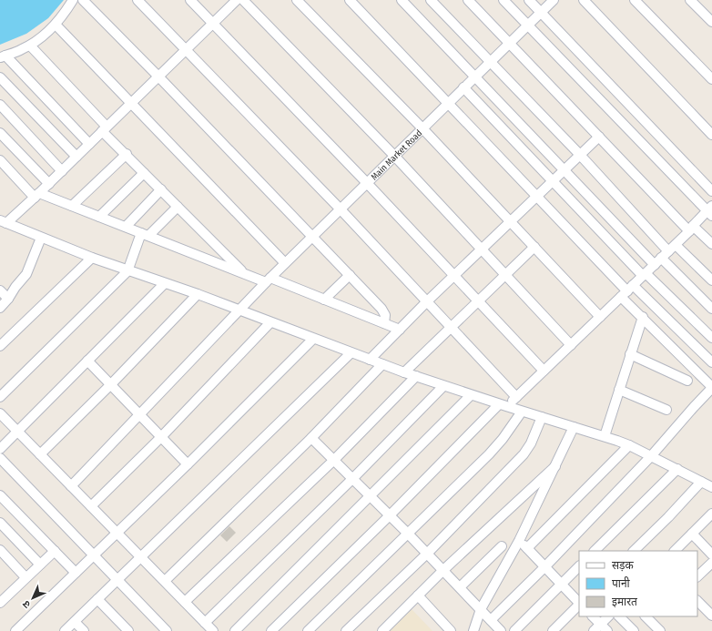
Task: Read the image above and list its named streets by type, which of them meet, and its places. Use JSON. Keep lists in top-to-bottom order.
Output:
{
  "streets": {
    "street": ["Main Market Road"]
  },
  "legend": ["सड़क", "पानी", "इमारत"],
  "north": "bottom left"
}
